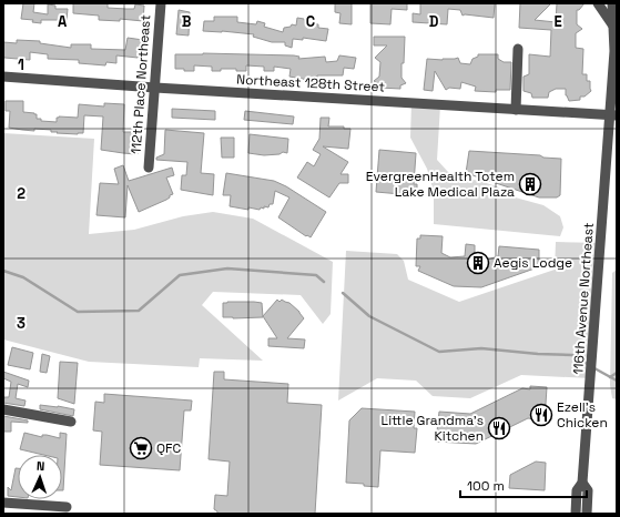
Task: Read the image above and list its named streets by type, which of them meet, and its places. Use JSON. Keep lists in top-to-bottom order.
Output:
{
  "streets": {
    "street": ["Northeast 128th Street", "112th Place Northeast", "116th Avenue Northeast"]
  },
  "crossings": [
    ["Northeast 128th Street", "112th Place Northeast"],
    ["Northeast 128th Street", "116th Avenue Northeast"]
  ],
  "places": {
    "building": ["EvergreenHealth Totem Lake Medical Plaza", "Aegis Lodge"],
    "restaurant": ["Ezell's Chicken", "Little Grandma's Kitchen"],
    "supermarket": ["QFC"]
  },
  "scale_bar": "100 m",
  "north": "top",
  "grid": {
    "columns": [
      "A",
      "B",
      "C",
      "D",
      "E"
    ],
    "rows": ["1", "2", "3"]
  }
}
